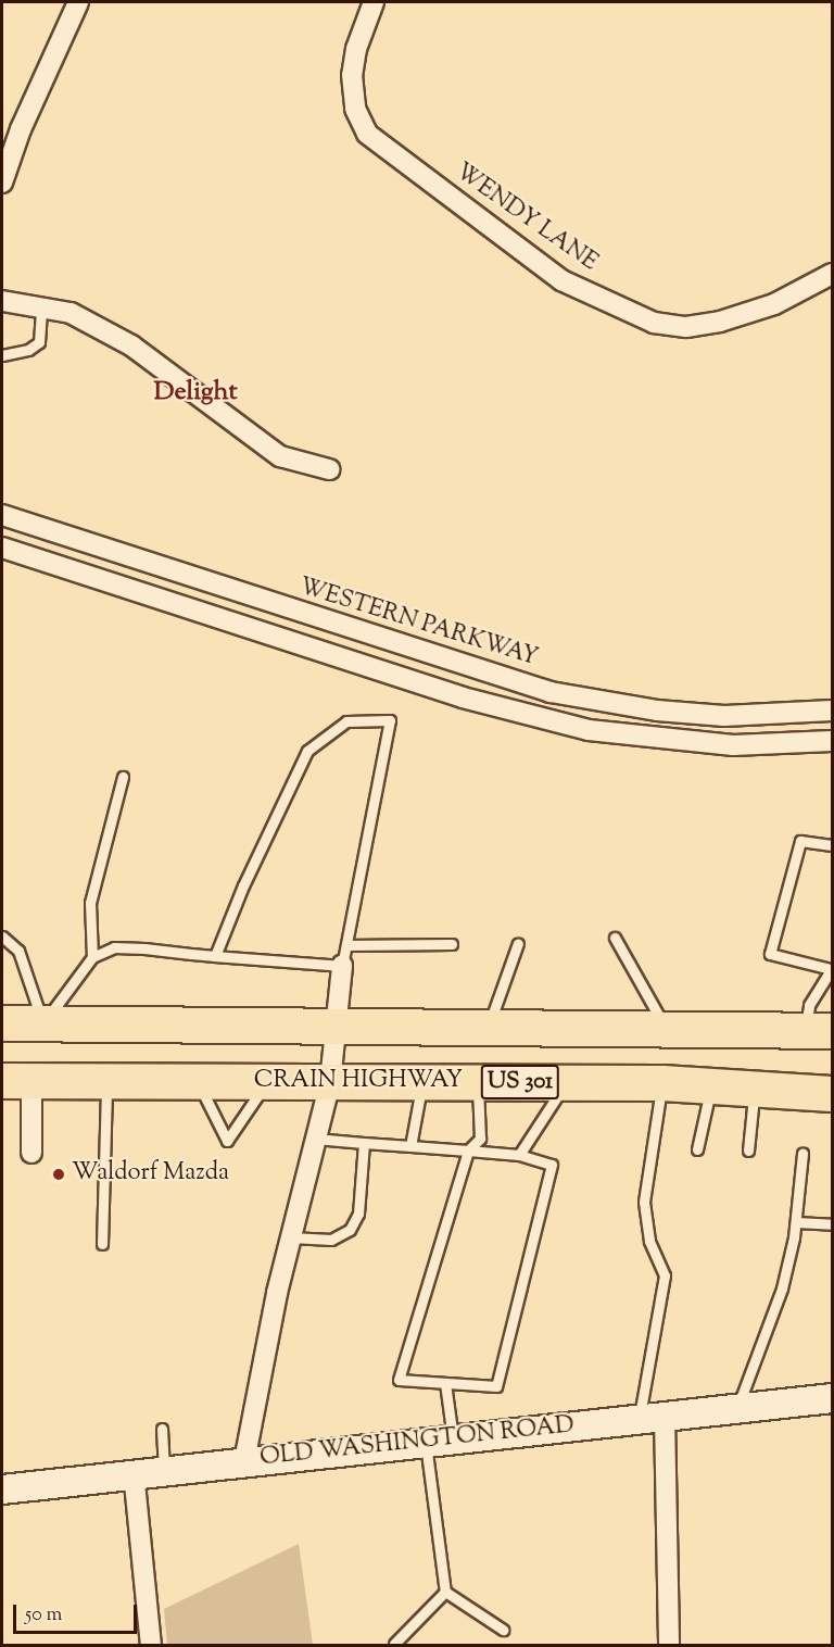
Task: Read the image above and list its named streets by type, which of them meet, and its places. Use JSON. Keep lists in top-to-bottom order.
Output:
{
  "streets": {
    "highway": ["CRAIN HIGHWAY", "US 301"],
    "main road": ["OLD WASHINGTON ROAD"],
    "street": ["WENDY LANE", "WESTERN PARKWAY"]
  },
  "districts": ["Delight"],
  "places": ["Waldorf Mazda"],
  "scale_bar": "50 m"
}
